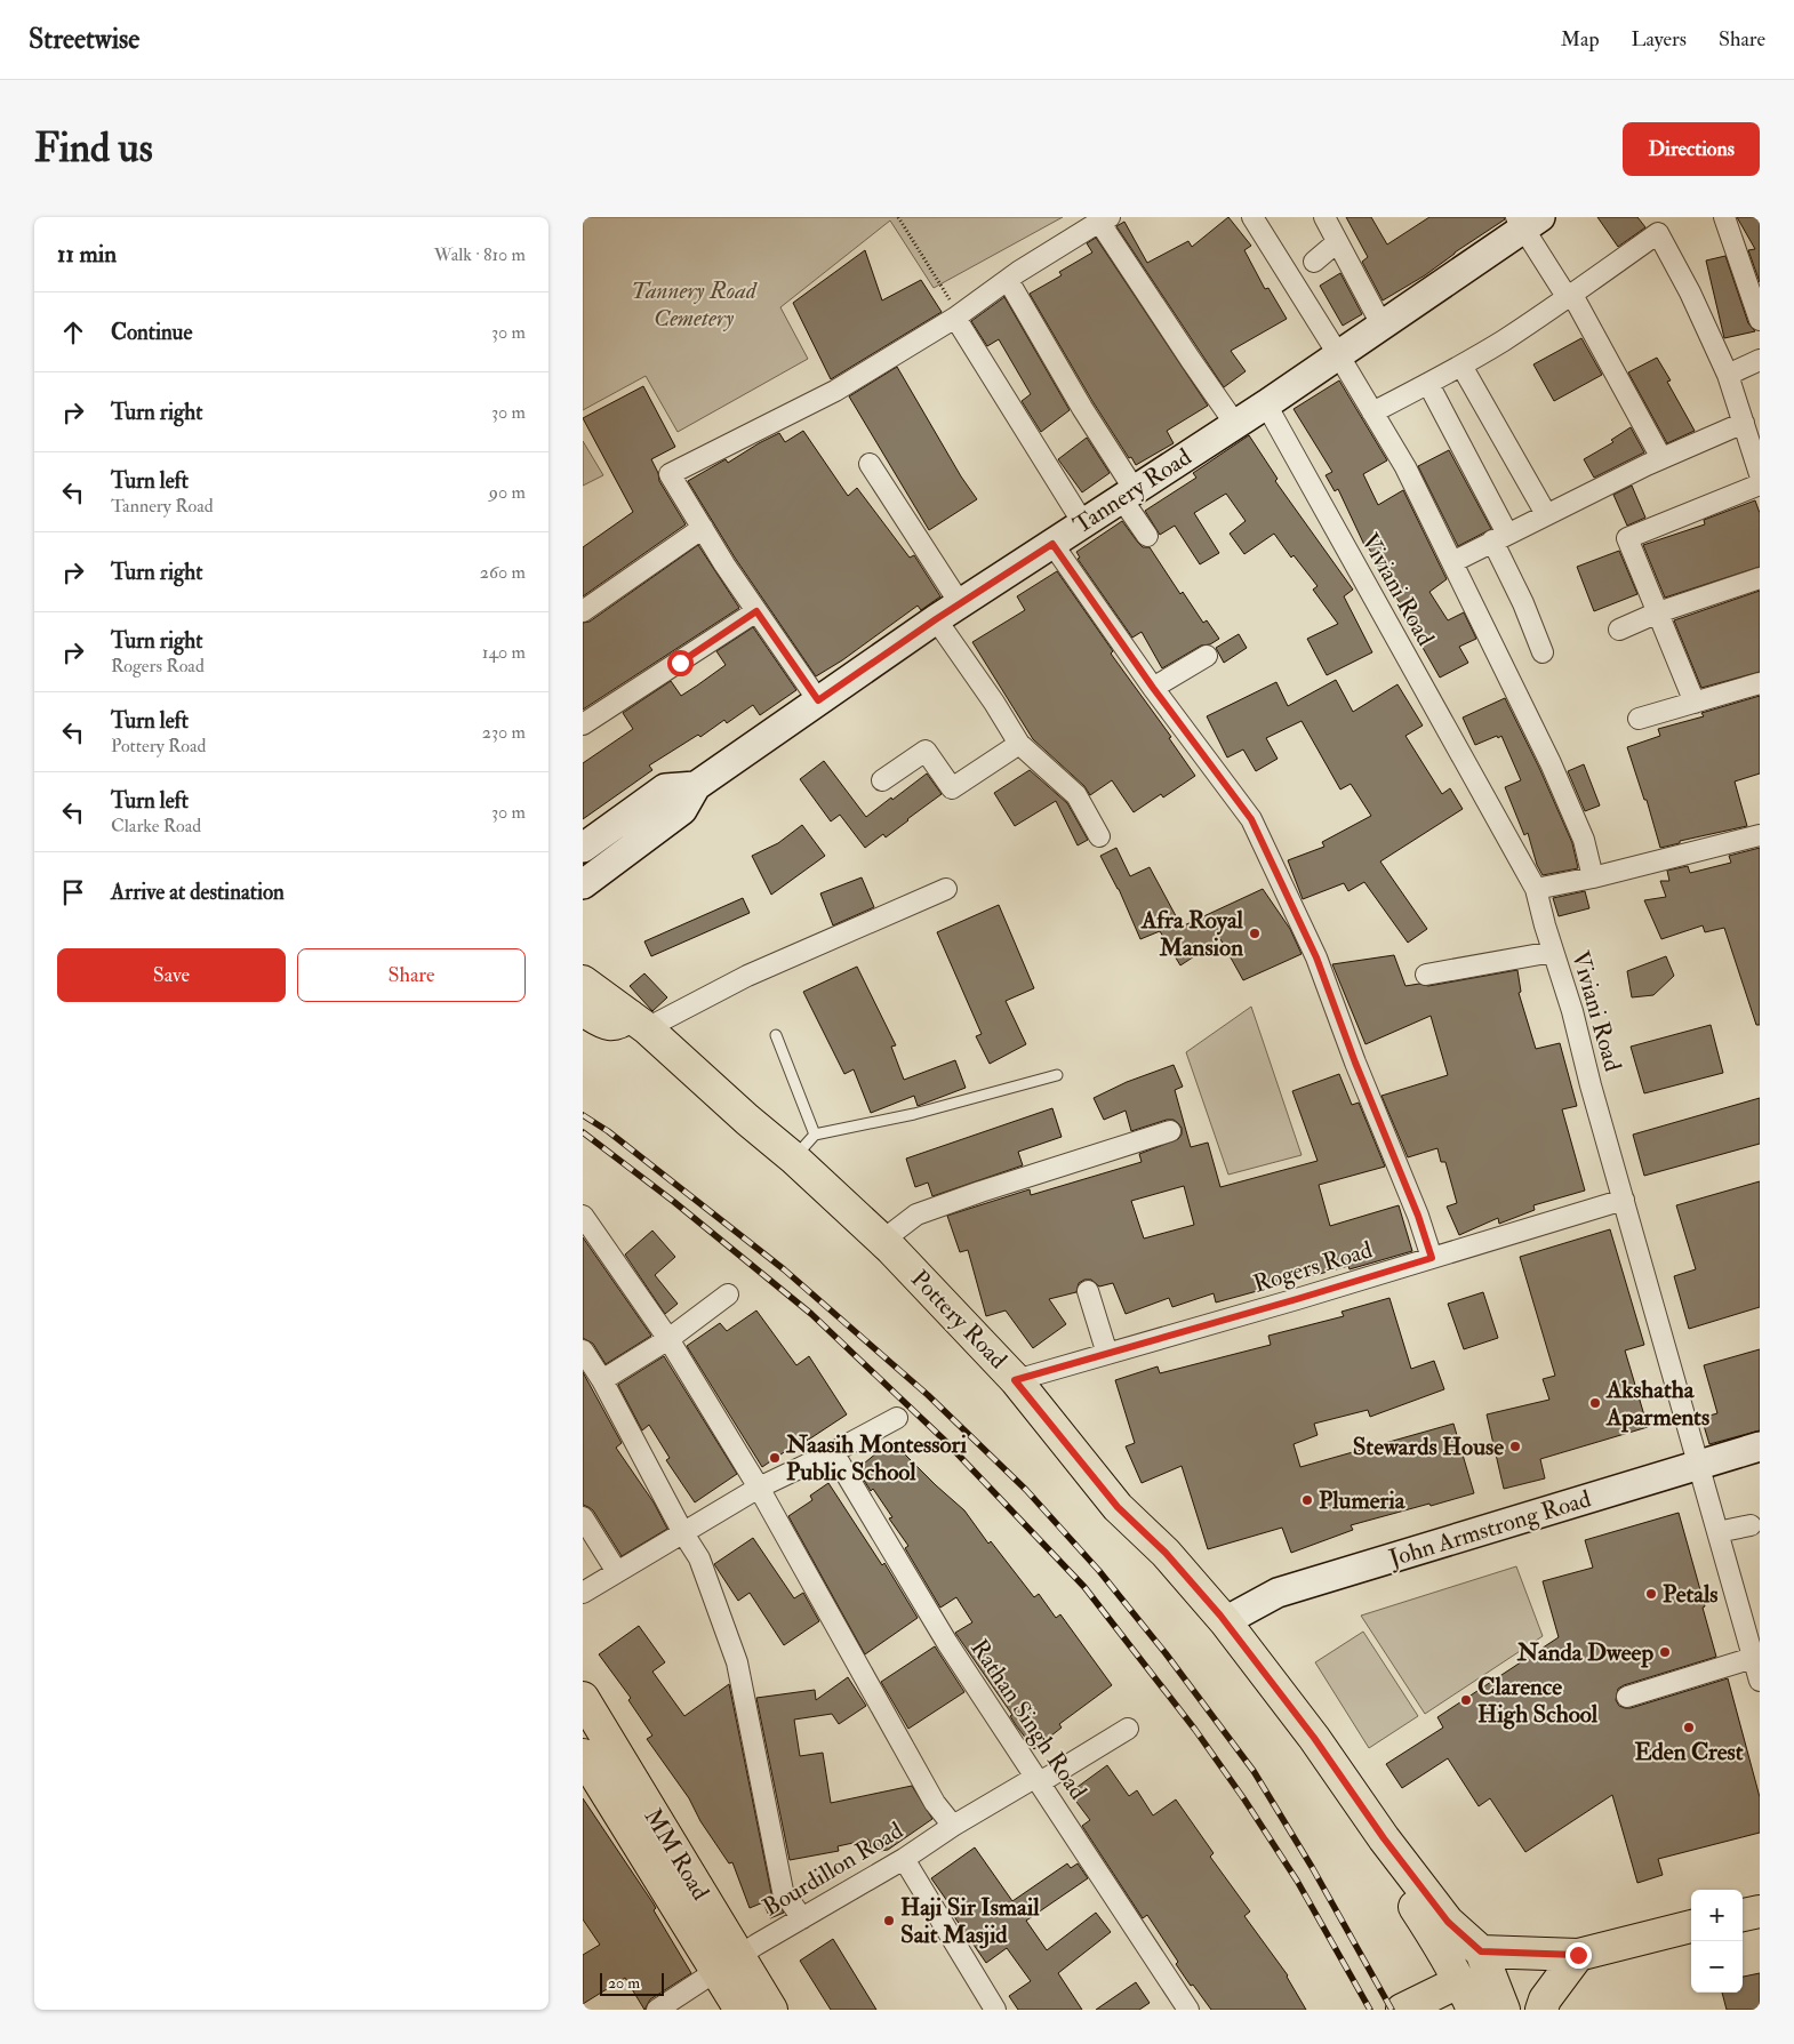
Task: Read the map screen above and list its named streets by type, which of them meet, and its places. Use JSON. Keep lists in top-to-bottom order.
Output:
{
  "streets": {
    "main road": [
      "Tannery Road",
      "Pottery Road",
      "John Armstrong Road",
      "MM Road"
    ],
    "street": [
      "Viviani Road",
      "Rogers Road",
      "Rathan Singh Road",
      "Bourdillon Road"
    ]
  },
  "crossings": [
    ["Tannery Road", "Viviani Road"],
    ["Viviani Road", "Rogers Road"],
    ["Viviani Road", "John Armstrong Road"],
    ["Rogers Road", "Pottery Road"],
    ["Pottery Road", "John Armstrong Road"],
    ["Rathan Singh Road", "Bourdillon Road"],
    ["MM Road", "Bourdillon Road"]
  ],
  "parks": ["Tannery Road Cemetery"],
  "places": [
    "Afra Royal Mansion",
    "Akshatha Aparments",
    "Stewards House",
    "Naasih Montessori Public School",
    "Plumeria",
    "Petals",
    "Nanda Dweep",
    "Clarence High School",
    "Eden Crest",
    "Haji Sir Ismail Sait Masjid"
  ],
  "scale_bar": "20 m",
  "page": {
    "header": "Streetwise",
    "nav": ["Map", "Layers", "Share"],
    "buttons": [
      "Directions",
      ["Save", "Share"]
    ],
    "title": "Find us",
    "heading": ["11 min", "Walk · 810 m"],
    "list": [
      ["Continue", "30 m"],
      ["Turn right", "30 m"],
      ["Turn left", "Tannery Road", "90 m"],
      ["Turn right", "260 m"],
      ["Turn right", "Rogers Road", "140 m"],
      ["Turn left", "Pottery Road", "230 m"],
      ["Turn left", "Clarke Road", "30 m"],
      "Arrive at destination"
    ],
    "map_buttons": ["+", "−"],
    "scale": "20 m"
  }
}
